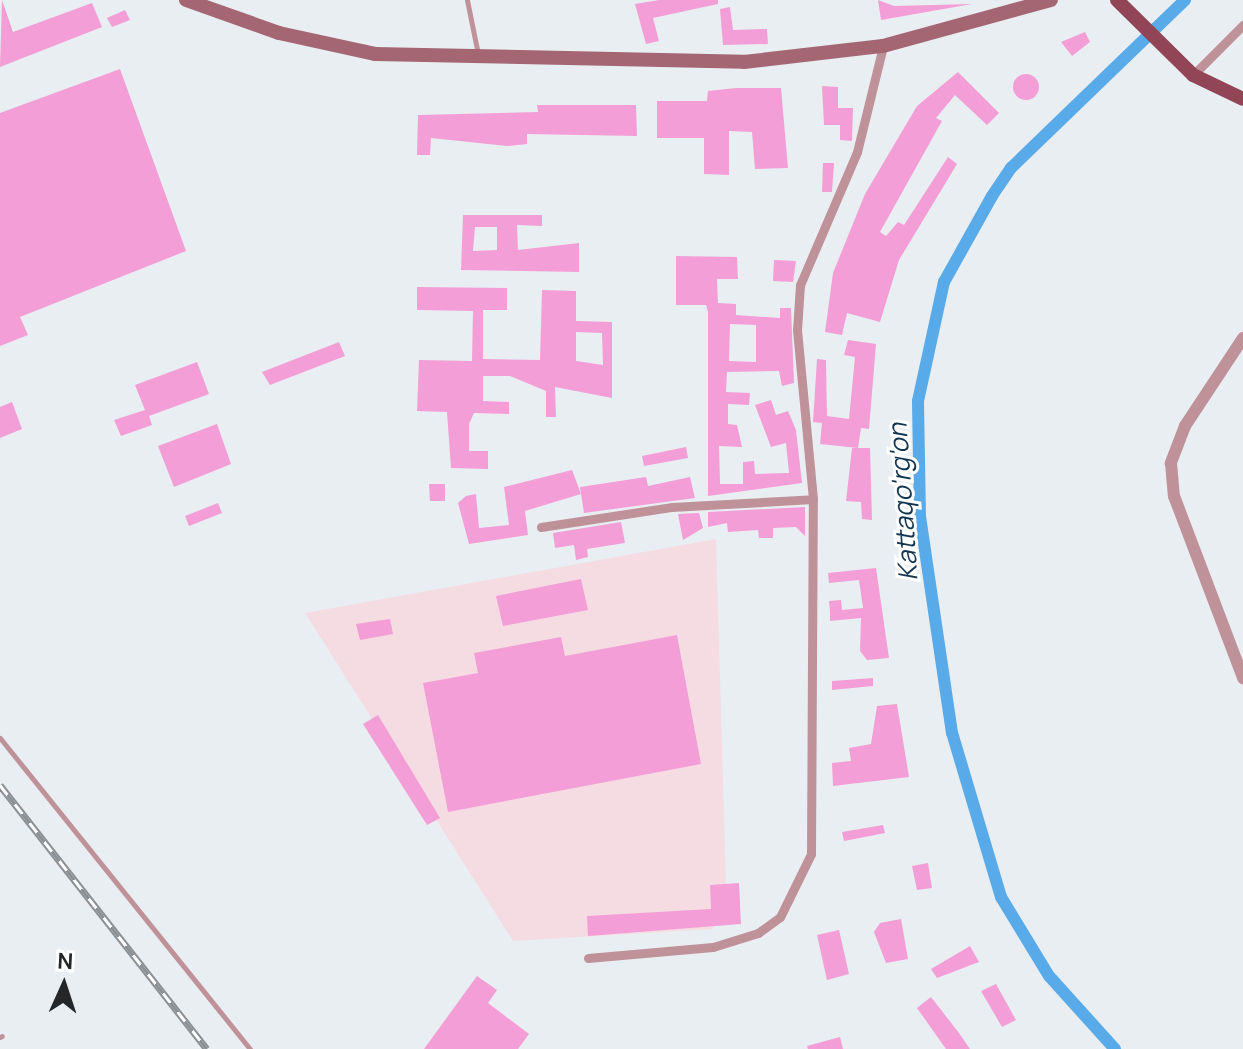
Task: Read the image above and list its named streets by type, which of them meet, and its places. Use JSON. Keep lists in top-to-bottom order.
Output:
{
  "water": ["Kattaqo'rg'on"],
  "north": "top"
}
